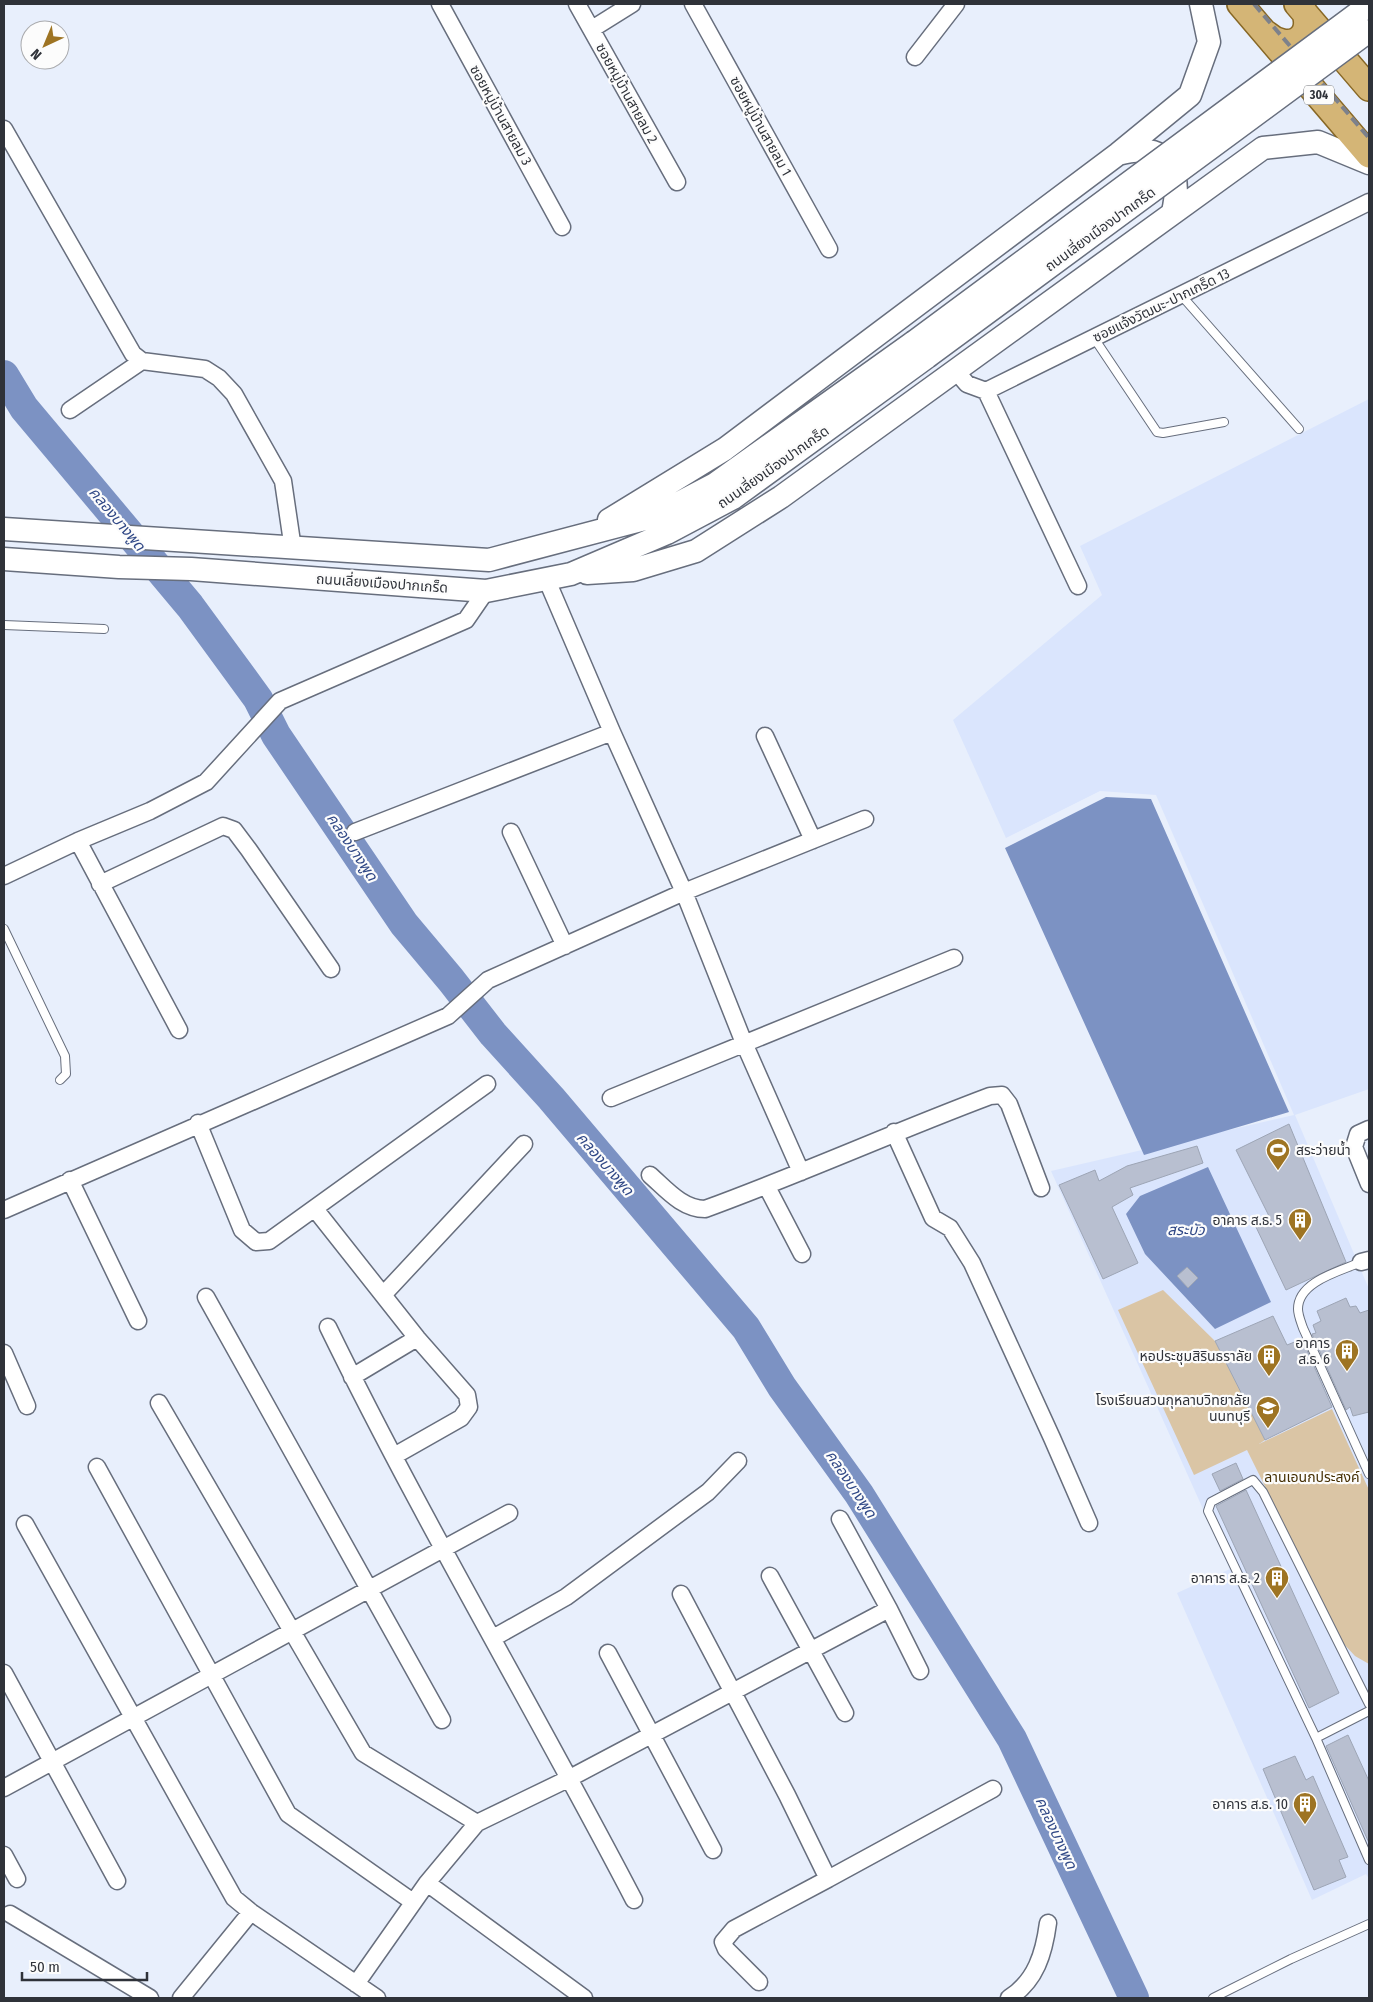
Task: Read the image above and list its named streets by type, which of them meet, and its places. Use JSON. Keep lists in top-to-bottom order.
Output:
{
  "streets": {
    "main road": ["304", "ถนนเลี่ยงเมืองปากเกร็ด"],
    "street": [
      "ซอยหมู่บ้านสายลม 2",
      "ซอยหมู่บ้านสายลม 3",
      "ซอยหมู่บ้านสายลม 1",
      "ซอยแจ้งวัฒนะ-ปากเกร็ด 13"
    ]
  },
  "water": ["คลองบางพูด", "สระบัว"],
  "parks": ["ลานเอนกประสงค์"],
  "places": {
    "sports": ["สระว่ายน้ำ"],
    "building": [
      "อาคาร ส.ธ. 5",
      "อาคาร ส.ธ. 6",
      "หอประชุมสิรินธราลัย",
      "อาคาร ส.ธ. 2",
      "อาคาร ส.ธ. 10"
    ],
    "school or university": ["โรงเรียนสวนกุหลาบวิทยาลัย นนทบุรี"]
  },
  "scale_bar": "50 m",
  "north": "bottom left"
}
